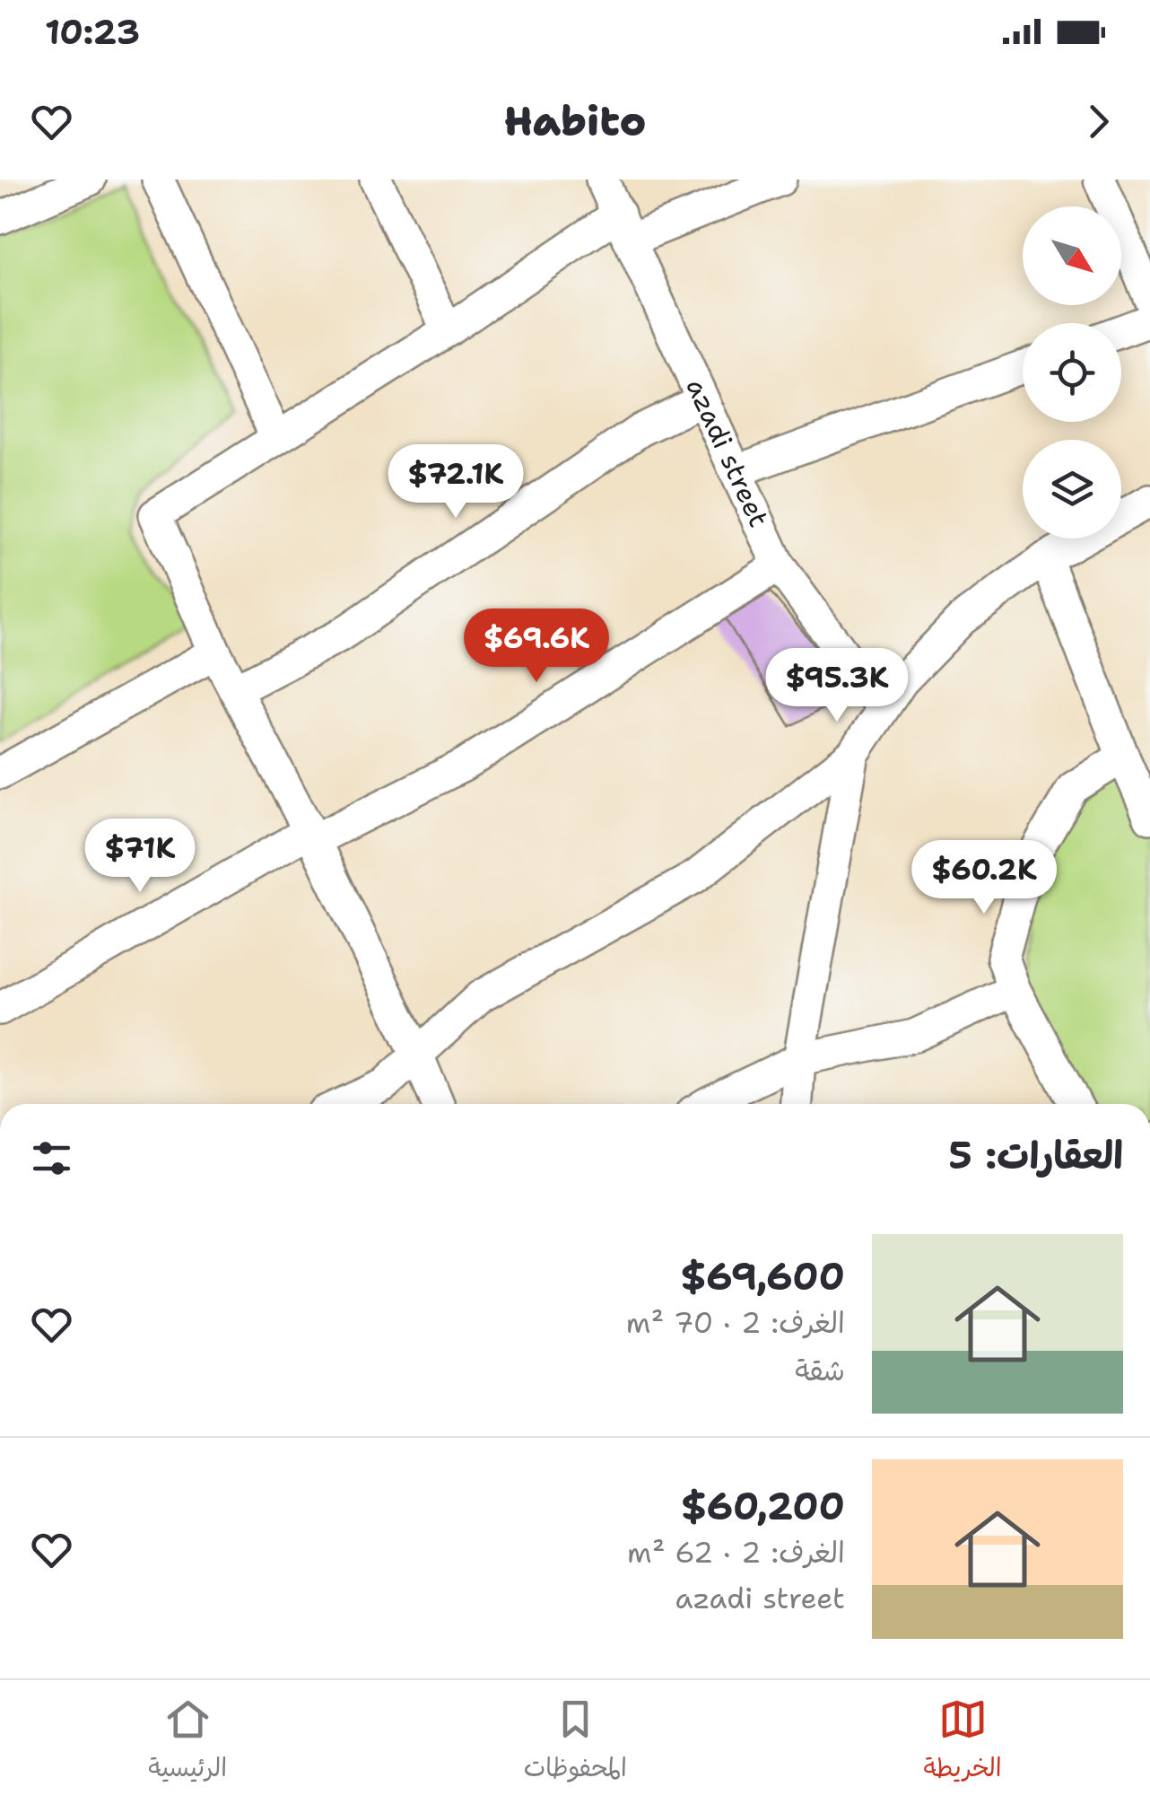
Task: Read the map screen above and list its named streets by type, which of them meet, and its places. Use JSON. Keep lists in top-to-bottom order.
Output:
{
  "streets": {
    "street": ["azadi street"]
  },
  "north": "bottom right",
  "page": {
    "status": "10:23",
    "header": "Habito",
    "price": [
      "$72.1K",
      "$69.6K",
      "$95.3K",
      "$71K",
      "$60.2K"
    ],
    "heading": "العقارات: 5",
    "list": [
      {
        "name": "$69,600",
        "note": "الغرف: 2 · 70 m² · شقة"
      },
      {
        "name": "$60,200",
        "note": "الغرف: 2 · 62 m² · azadi street"
      }
    ],
    "tabs": ["الخريطة", "المحفوظات", "الرئيسية"]
  }
}
